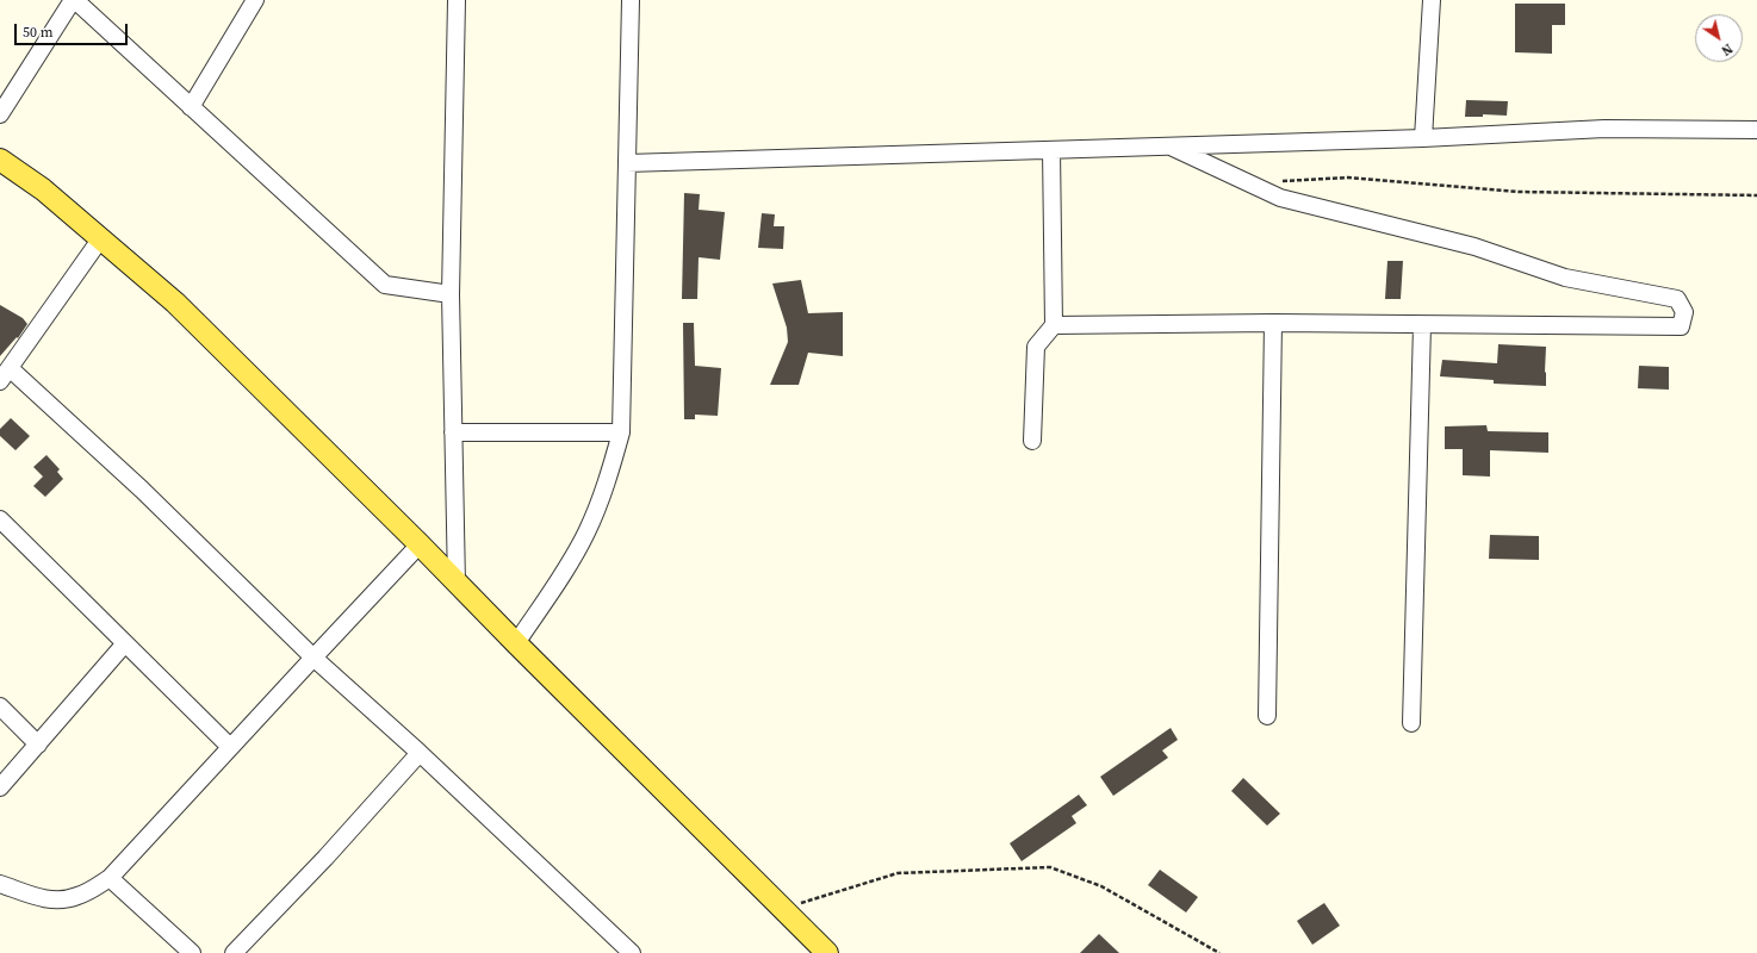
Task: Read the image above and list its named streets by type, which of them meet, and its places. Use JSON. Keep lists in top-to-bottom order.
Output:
{
  "scale_bar": "50 m",
  "north": "bottom right"
}
